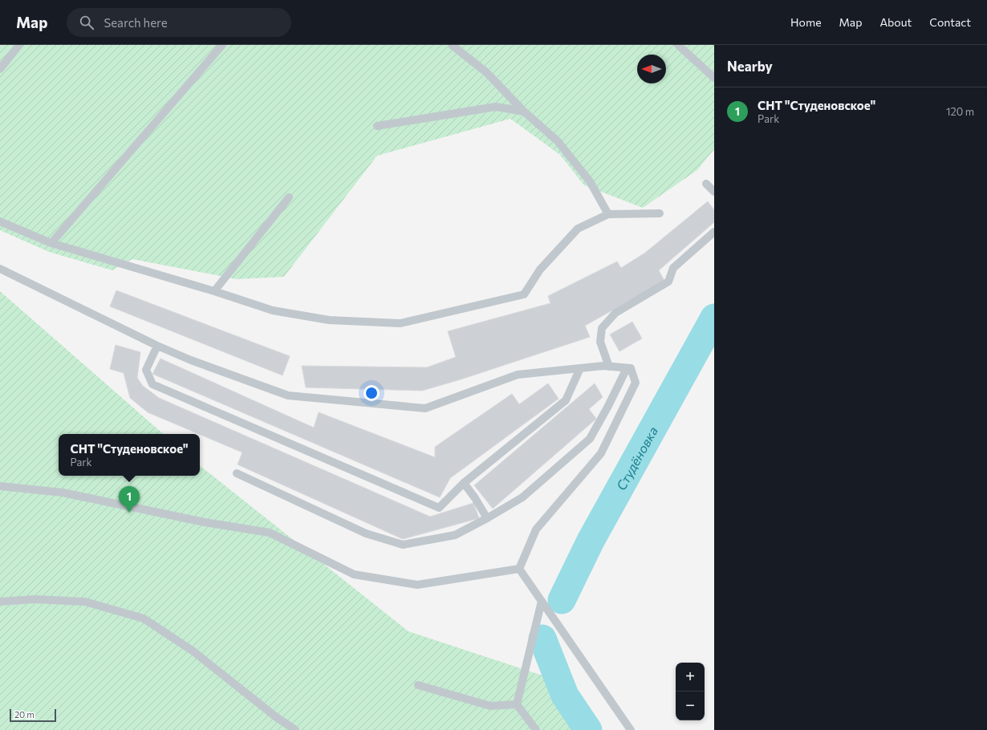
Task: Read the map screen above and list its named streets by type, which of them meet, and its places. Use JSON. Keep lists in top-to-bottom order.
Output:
{
  "water": ["Студёновка"],
  "scale_bar": "20 m",
  "north": "left",
  "page": {
    "header": "Map",
    "search": "Search here",
    "nav": [
      "Home",
      "Map",
      "About",
      "Contact"
    ],
    "heading": "Nearby",
    "list": [
      {
        "mark": "1",
        "name": "СНТ \"Студеновское\"",
        "note": "Park",
        "value": "120 m"
      }
    ],
    "popup": ["СНТ \"Студеновское\"", "Park"],
    "pins": "1",
    "map_buttons": ["+", "−"],
    "scale": "20 m"
  }
}
